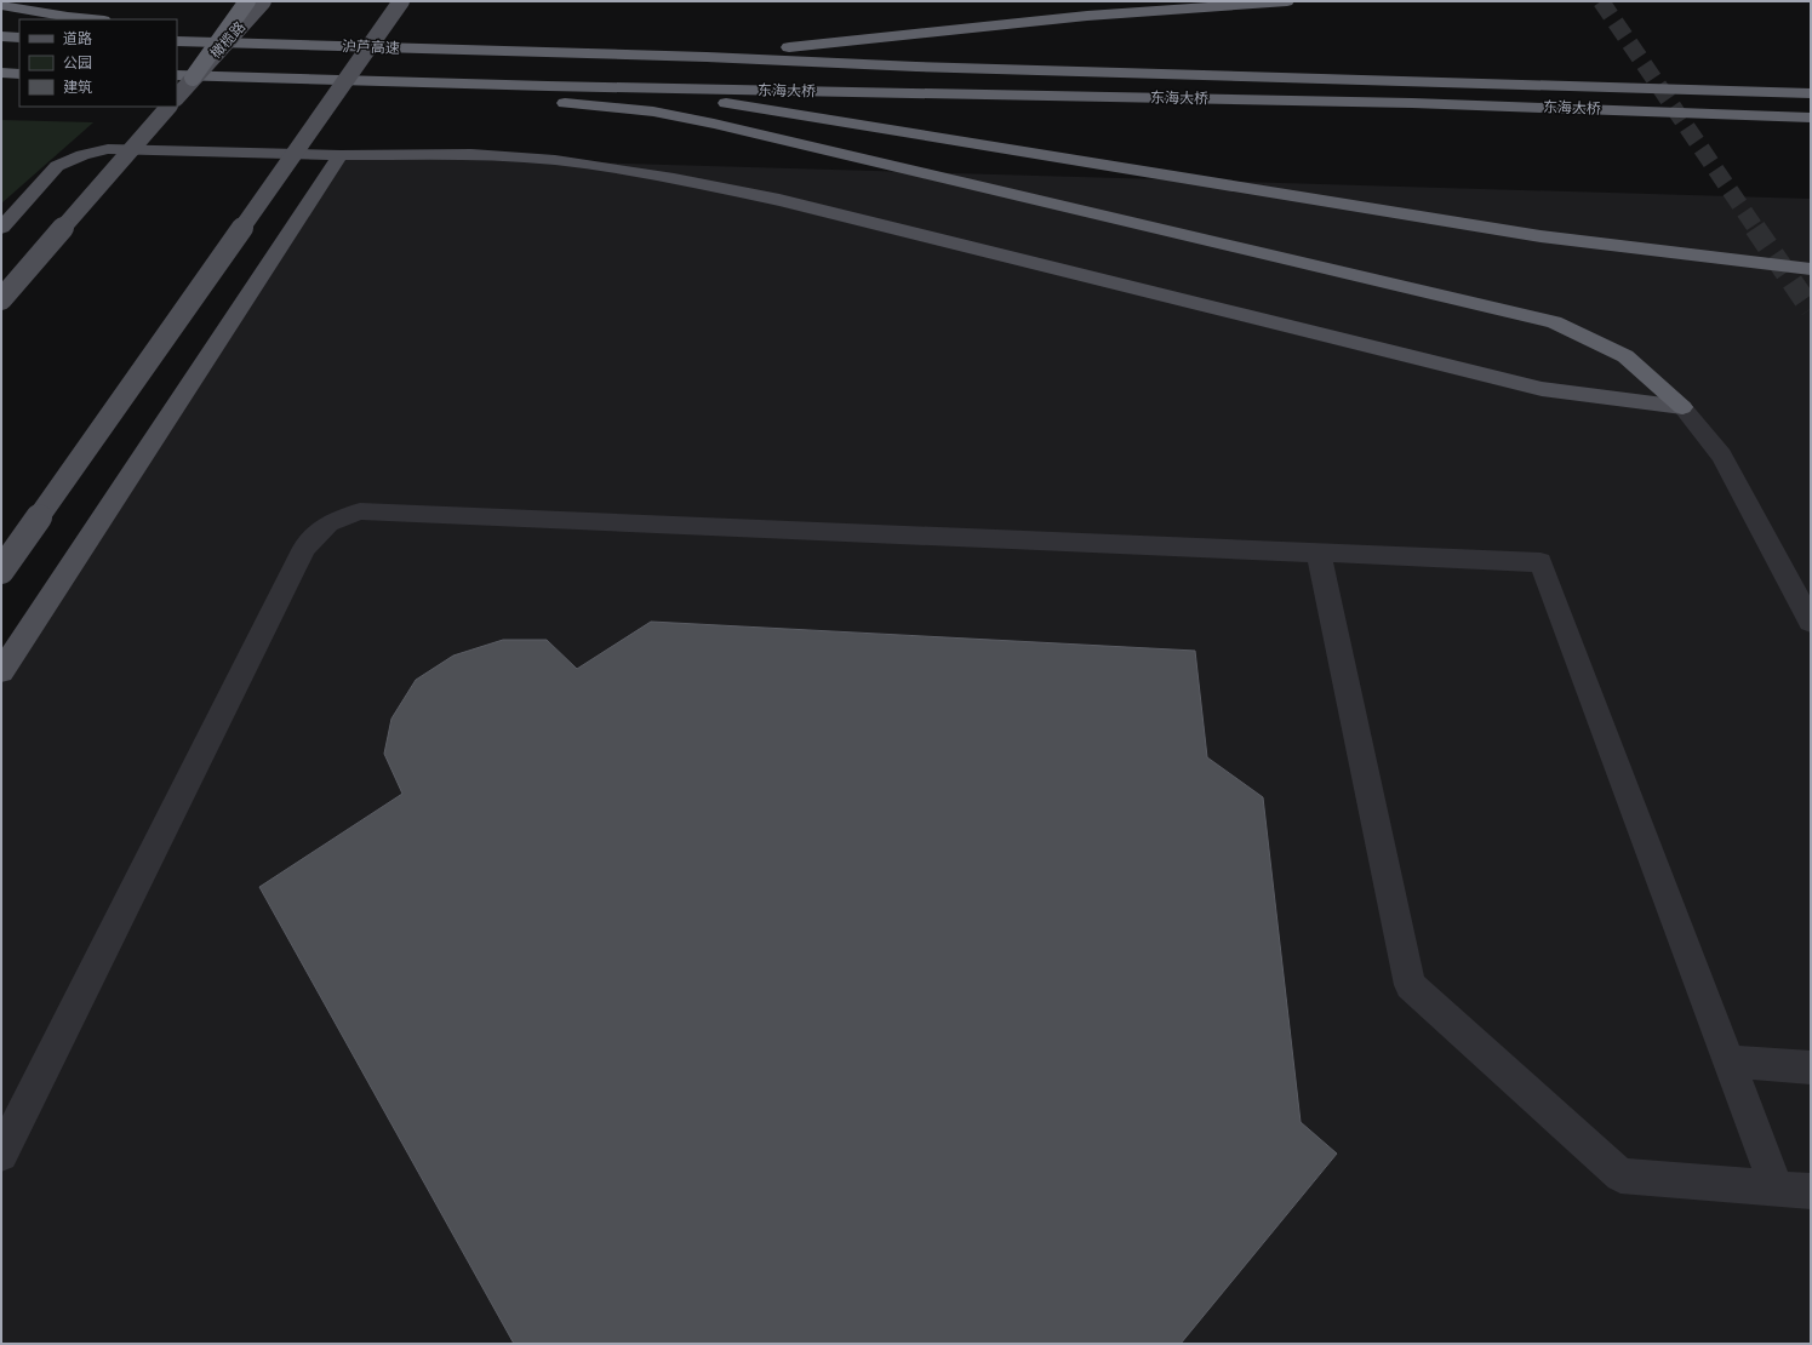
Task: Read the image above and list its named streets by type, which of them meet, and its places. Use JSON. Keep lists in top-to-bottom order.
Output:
{
  "streets": {
    "highway": ["沪芦高速", "东海大桥"],
    "main road": ["橄榄路"]
  },
  "crossings": [
    ["沪芦高速", "东海大桥"]
  ],
  "legend": ["道路", "公园", "建筑"]
}
